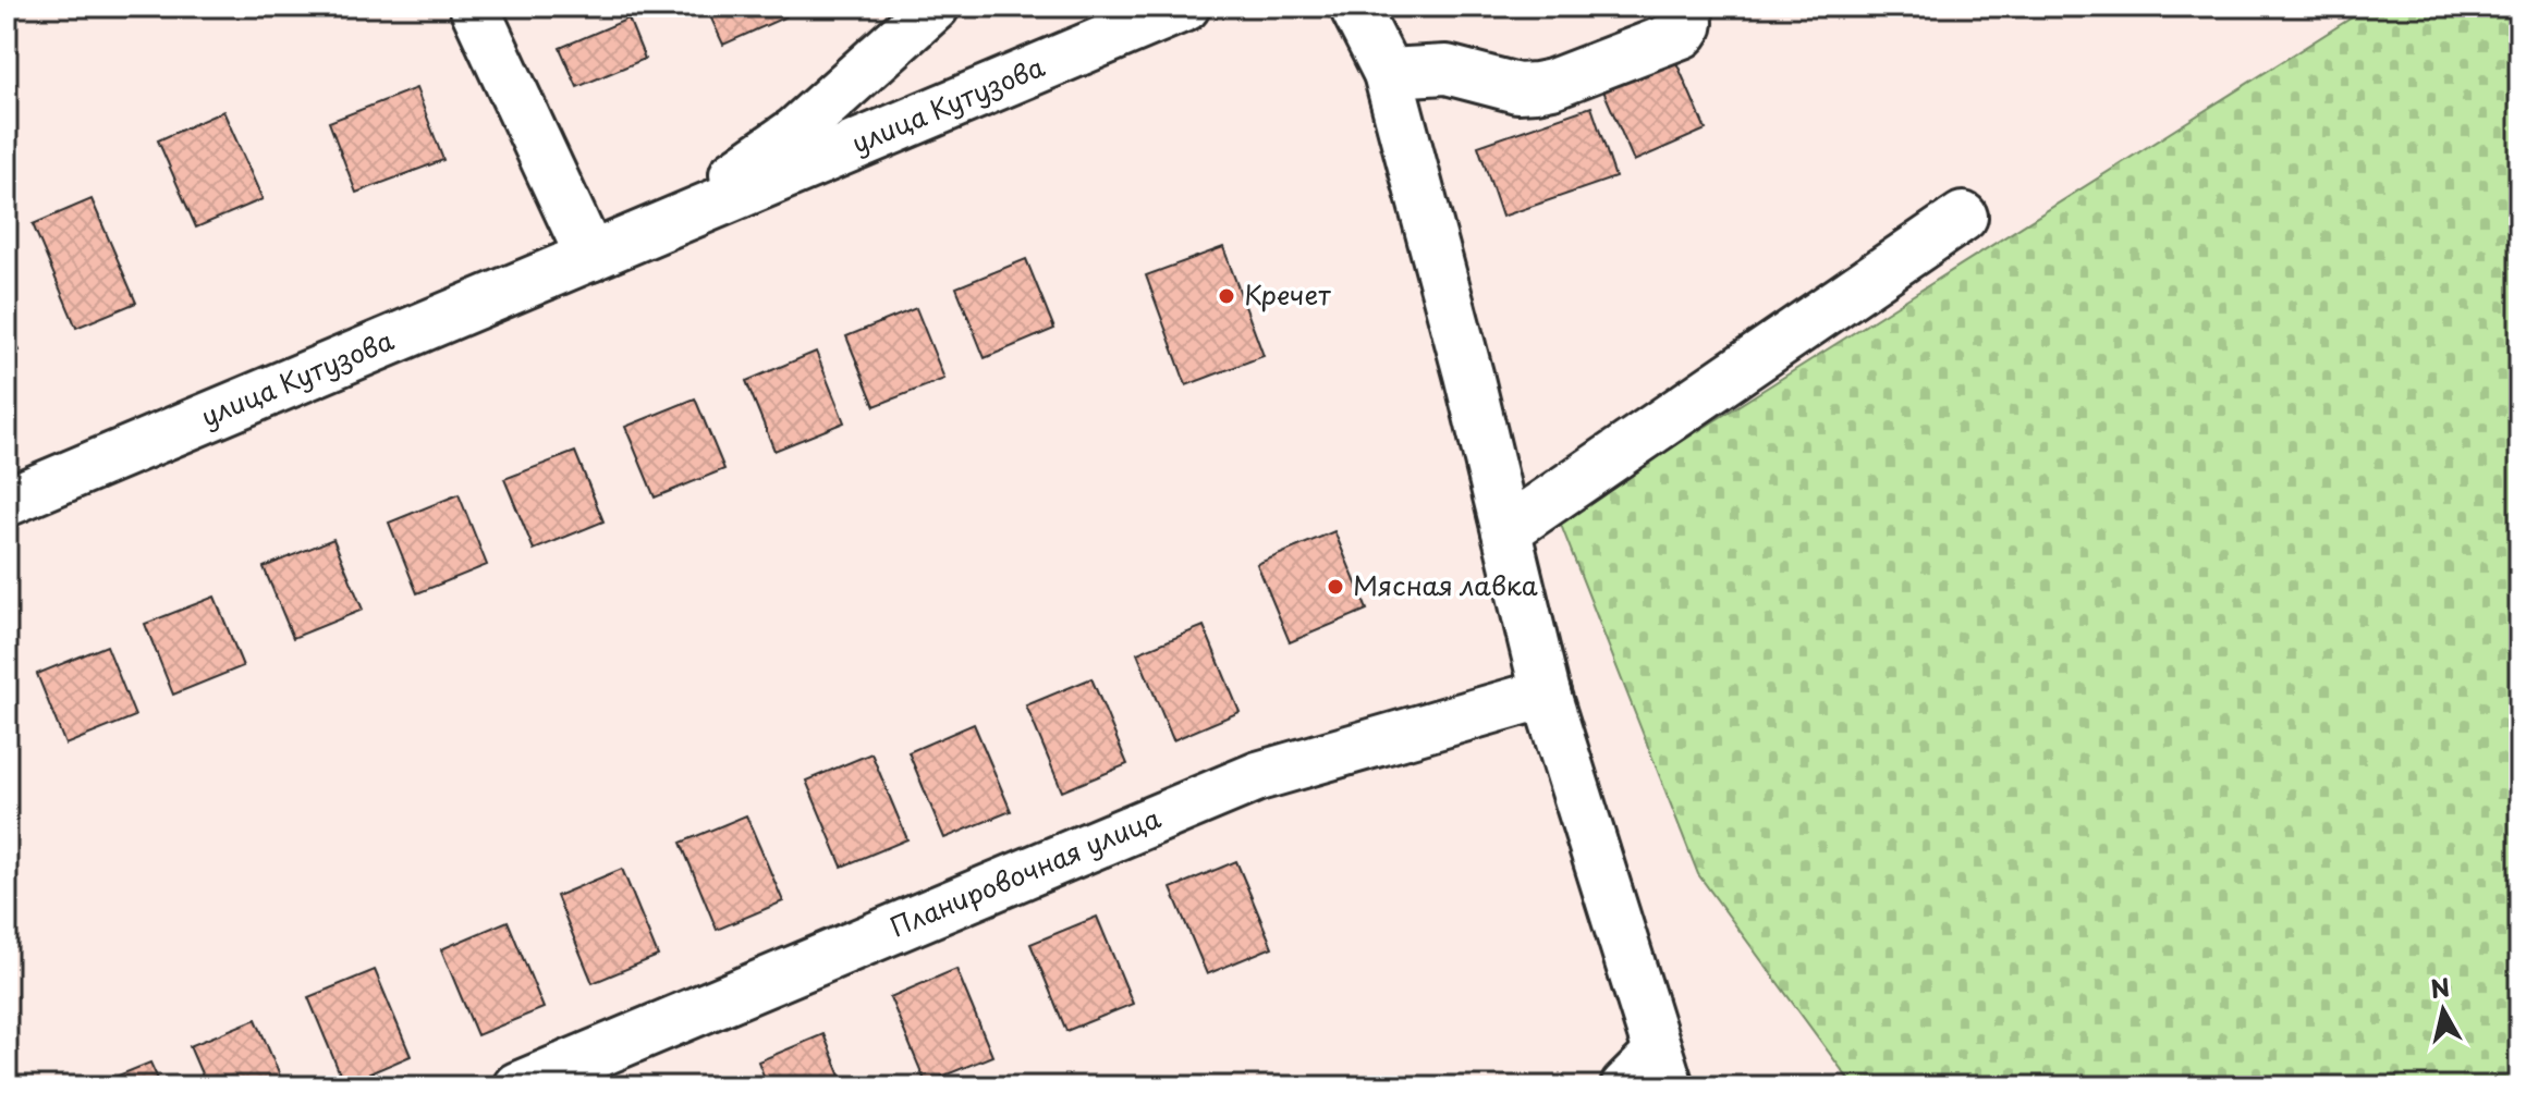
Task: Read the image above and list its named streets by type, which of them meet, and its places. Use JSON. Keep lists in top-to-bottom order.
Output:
{
  "streets": {
    "street": ["улица Кутузова", "Планировочная улица"]
  },
  "places": ["Кречет", "Мясная лавка"],
  "north": "top"
}
